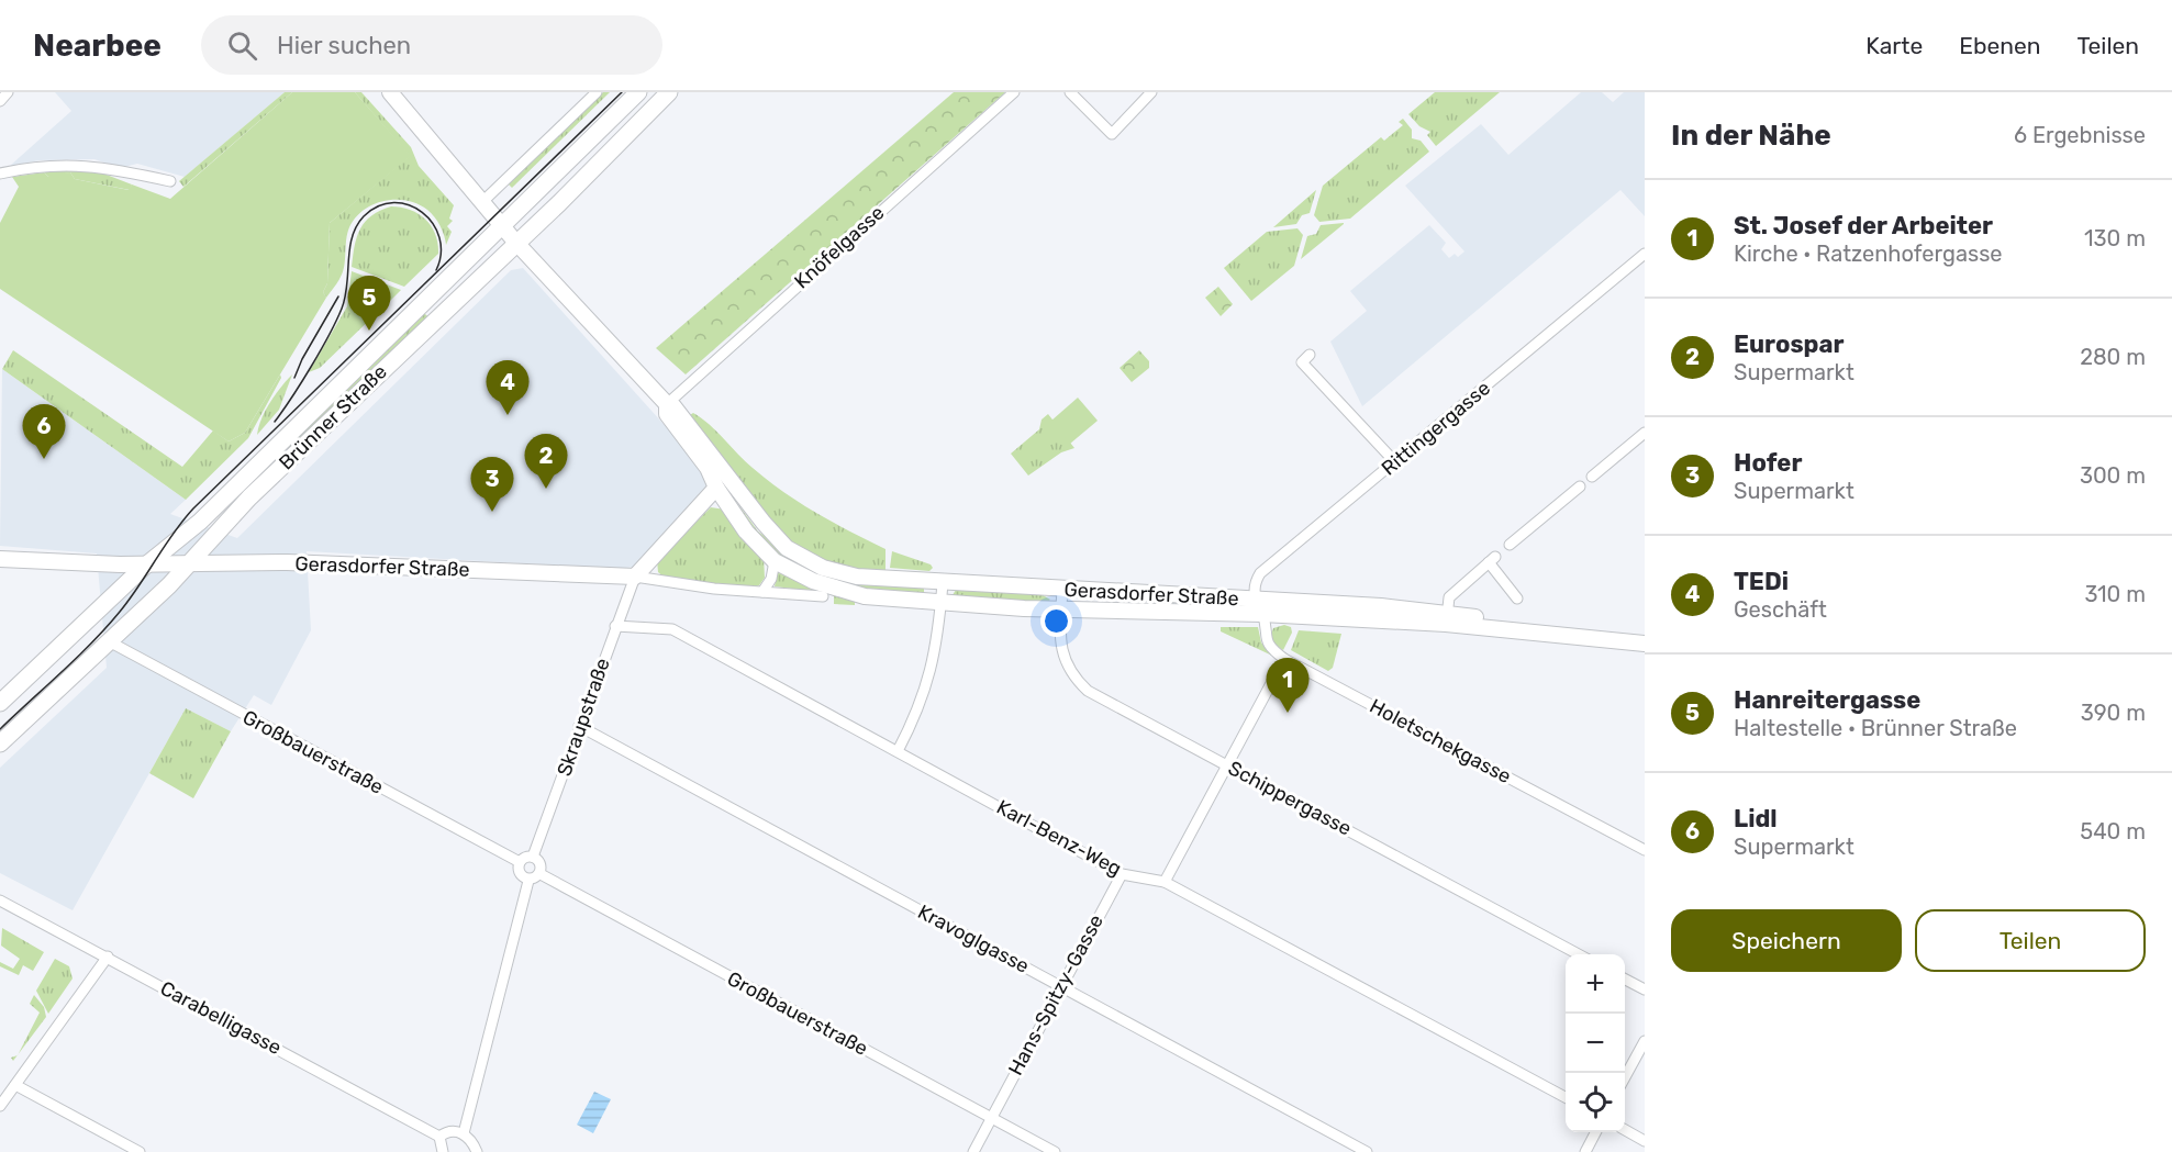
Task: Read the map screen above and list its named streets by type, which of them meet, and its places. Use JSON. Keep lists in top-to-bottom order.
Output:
{
  "streets": {
    "main road": ["Brünner Straße", "Gerasdorfer Straße"],
    "street": [
      "Knöfelgasse",
      "Rittingergasse",
      "Skraupstraße",
      "Holetschekgasse",
      "Großbauerstraße",
      "Schippergasse",
      "Karl-Benz-Weg",
      "Kravoglgasse",
      "Hans-Spitzy-Gasse",
      "Carabelligasse"
    ]
  },
  "crossings": [
    ["Knöfelgasse", "Gerasdorfer Straße"],
    ["Brünner Straße", "Gerasdorfer Straße"],
    ["Brünner Straße", "Großbauerstraße"],
    ["Rittingergasse", "Gerasdorfer Straße"],
    ["Rittingergasse", "Holetschekgasse"],
    ["Gerasdorfer Straße", "Skraupstraße"],
    ["Gerasdorfer Straße", "Holetschekgasse"],
    ["Gerasdorfer Straße", "Schippergasse"],
    ["Skraupstraße", "Großbauerstraße"],
    ["Skraupstraße", "Karl-Benz-Weg"],
    ["Skraupstraße", "Kravoglgasse"],
    ["Großbauerstraße", "Hans-Spitzy-Gasse"],
    ["Karl-Benz-Weg", "Hans-Spitzy-Gasse"],
    ["Kravoglgasse", "Hans-Spitzy-Gasse"]
  ],
  "page": {
    "header": "Nearbee",
    "search": "Hier suchen",
    "nav": ["Karte", "Ebenen", "Teilen"],
    "heading": ["In der Nähe", "6 Ergebnisse"],
    "list": [
      {
        "mark": "1",
        "name": "St. Josef der Arbeiter",
        "note": "Kirche · Ratzenhofergasse",
        "value": "130 m"
      },
      {
        "mark": "2",
        "name": "Eurospar",
        "note": "Supermarkt",
        "value": "280 m"
      },
      {
        "mark": "3",
        "name": "Hofer",
        "note": "Supermarkt",
        "value": "300 m"
      },
      {
        "mark": "4",
        "name": "TEDi",
        "note": "Geschäft",
        "value": "310 m"
      },
      {
        "mark": "5",
        "name": "Hanreitergasse",
        "note": "Haltestelle · Brünner Straße",
        "value": "390 m"
      },
      {
        "mark": "6",
        "name": "Lidl",
        "note": "Supermarkt",
        "value": "540 m"
      }
    ],
    "pins": [
      "5",
      "4",
      "6",
      "2",
      "3",
      "1"
    ],
    "buttons": ["Speichern", "Teilen"],
    "map_buttons": ["+", "−"]
  }
}
